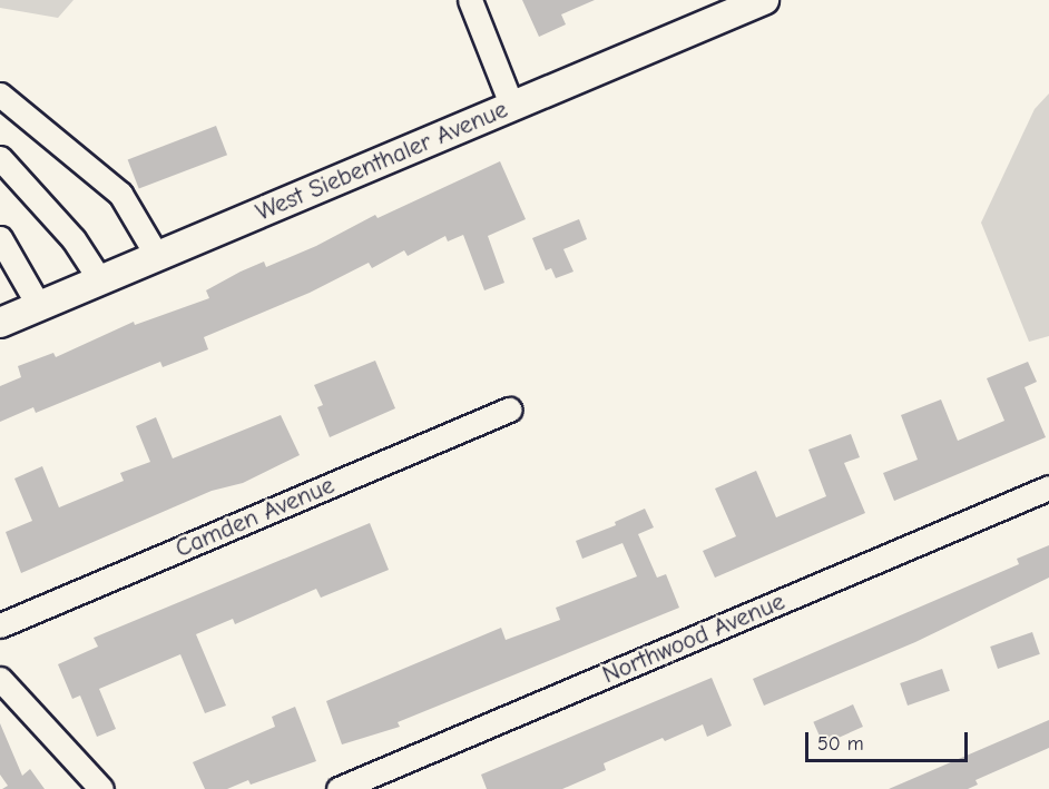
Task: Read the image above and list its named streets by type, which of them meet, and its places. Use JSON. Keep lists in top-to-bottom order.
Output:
{
  "streets": {
    "main road": ["West Siebenthaler Avenue"],
    "street": ["Camden Avenue", "Northwood Avenue"]
  },
  "scale_bar": "50 m"
}
